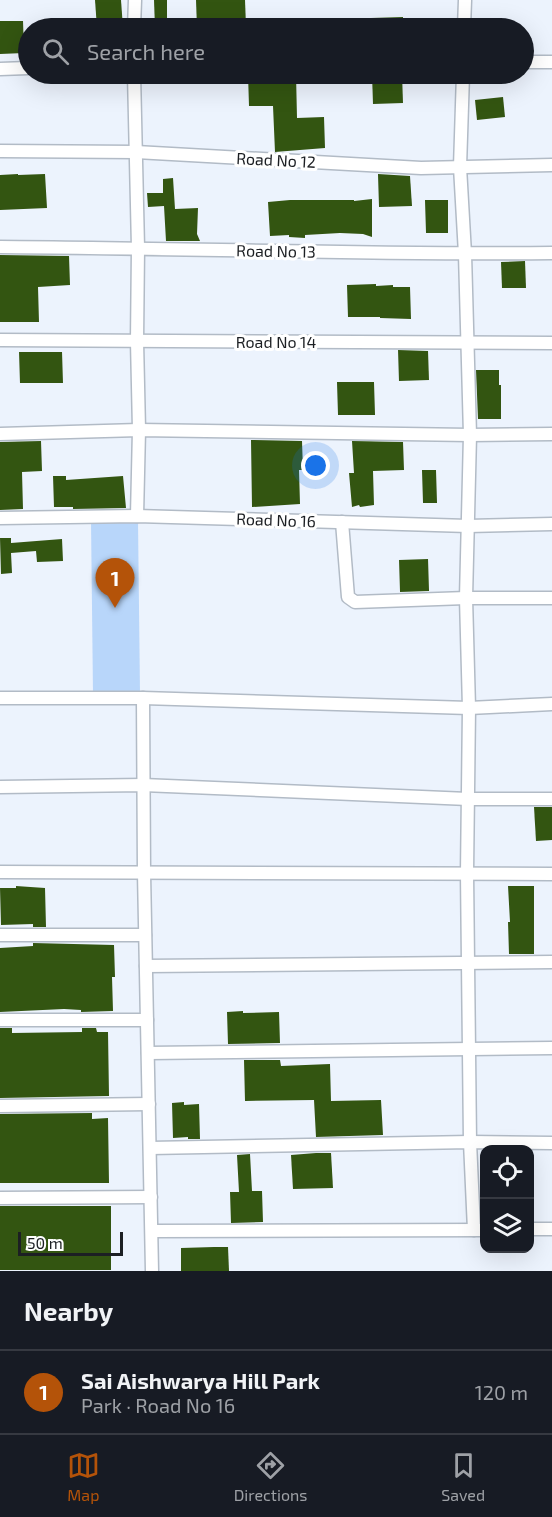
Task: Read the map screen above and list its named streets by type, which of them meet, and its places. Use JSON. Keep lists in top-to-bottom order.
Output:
{
  "streets": {
    "street": [
      "Road No 12",
      "Road No 13",
      "Road No 14",
      "Road No 16"
    ]
  },
  "scale_bar": "50 m",
  "page": {
    "search": "Search here",
    "pins": "1",
    "scale": "50 m",
    "heading": "Nearby",
    "list": [
      {
        "mark": "1",
        "name": "Sai Aishwarya Hill Park",
        "note": "Park · Road No 16",
        "value": "120 m"
      }
    ],
    "nav": ["Map", "Directions", "Saved"]
  }
}
